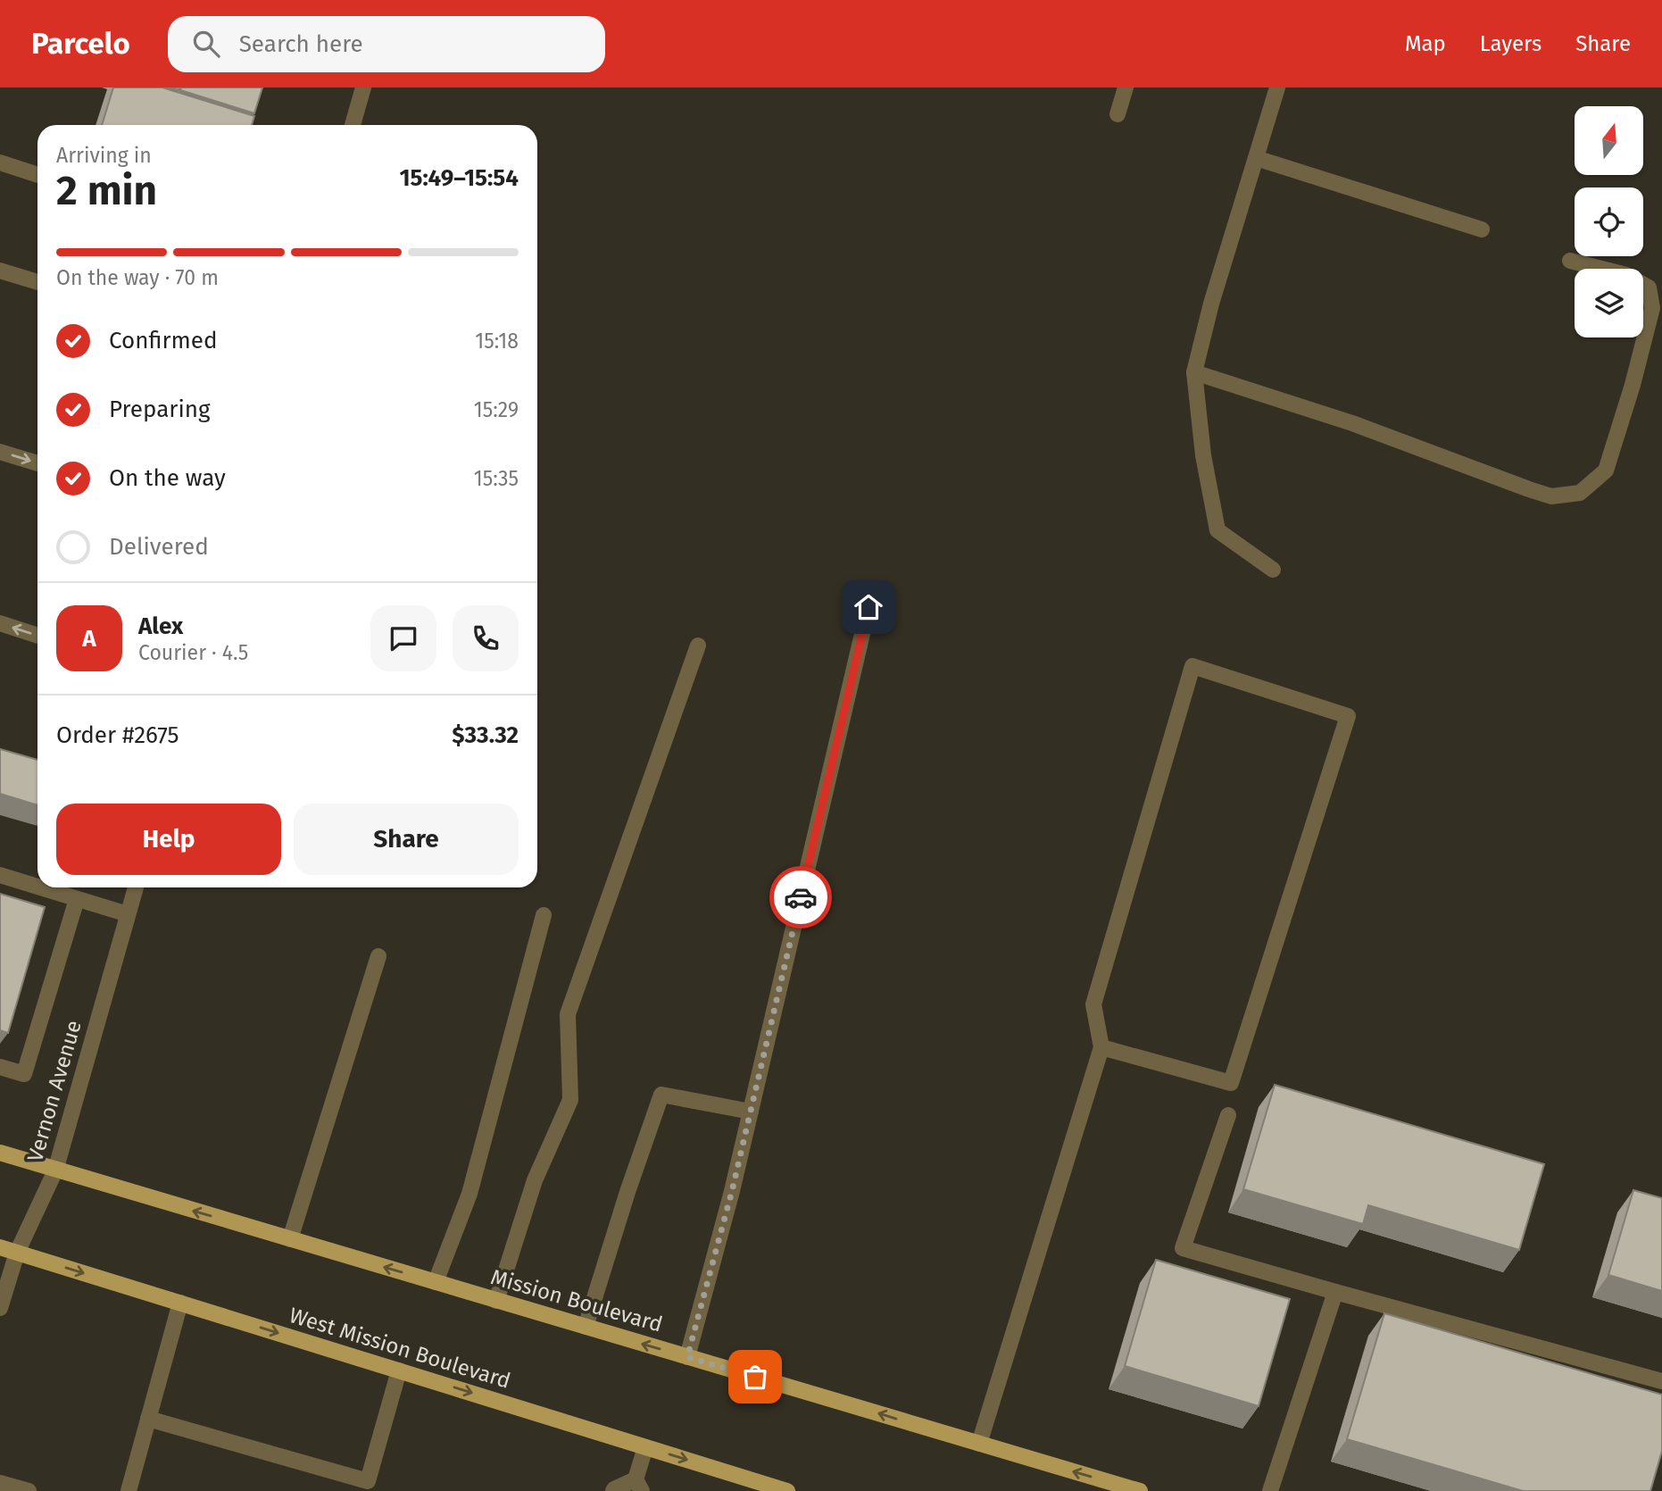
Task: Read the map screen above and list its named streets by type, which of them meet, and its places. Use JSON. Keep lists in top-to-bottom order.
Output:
{
  "streets": {
    "main road": ["Mission Boulevard", "West Mission Boulevard"],
    "street": ["Vernon Avenue"]
  },
  "crossings": [
    ["Vernon Avenue", "Mission Boulevard"],
    ["Vernon Avenue", "West Mission Boulevard"]
  ],
  "one_way": ["Mission Boulevard", "West Mission Boulevard"],
  "north": "top",
  "page": {
    "header": "Parcelo",
    "search": "Search here",
    "nav": ["Map", "Layers", "Share"],
    "heading": ["2 min", "Arriving in", "15:49–15:54"],
    "panel": [
      "Alex",
      "Courier · 4.5",
      "Order #2675",
      "$33.32"
    ],
    "bar": "On the way · 70 m",
    "list": [
      ["Confirmed", "15:18"],
      ["Preparing", "15:29"],
      ["On the way", "15:35"],
      "Delivered"
    ],
    "round": "A",
    "buttons": ["Help", "Share"]
  }
}
